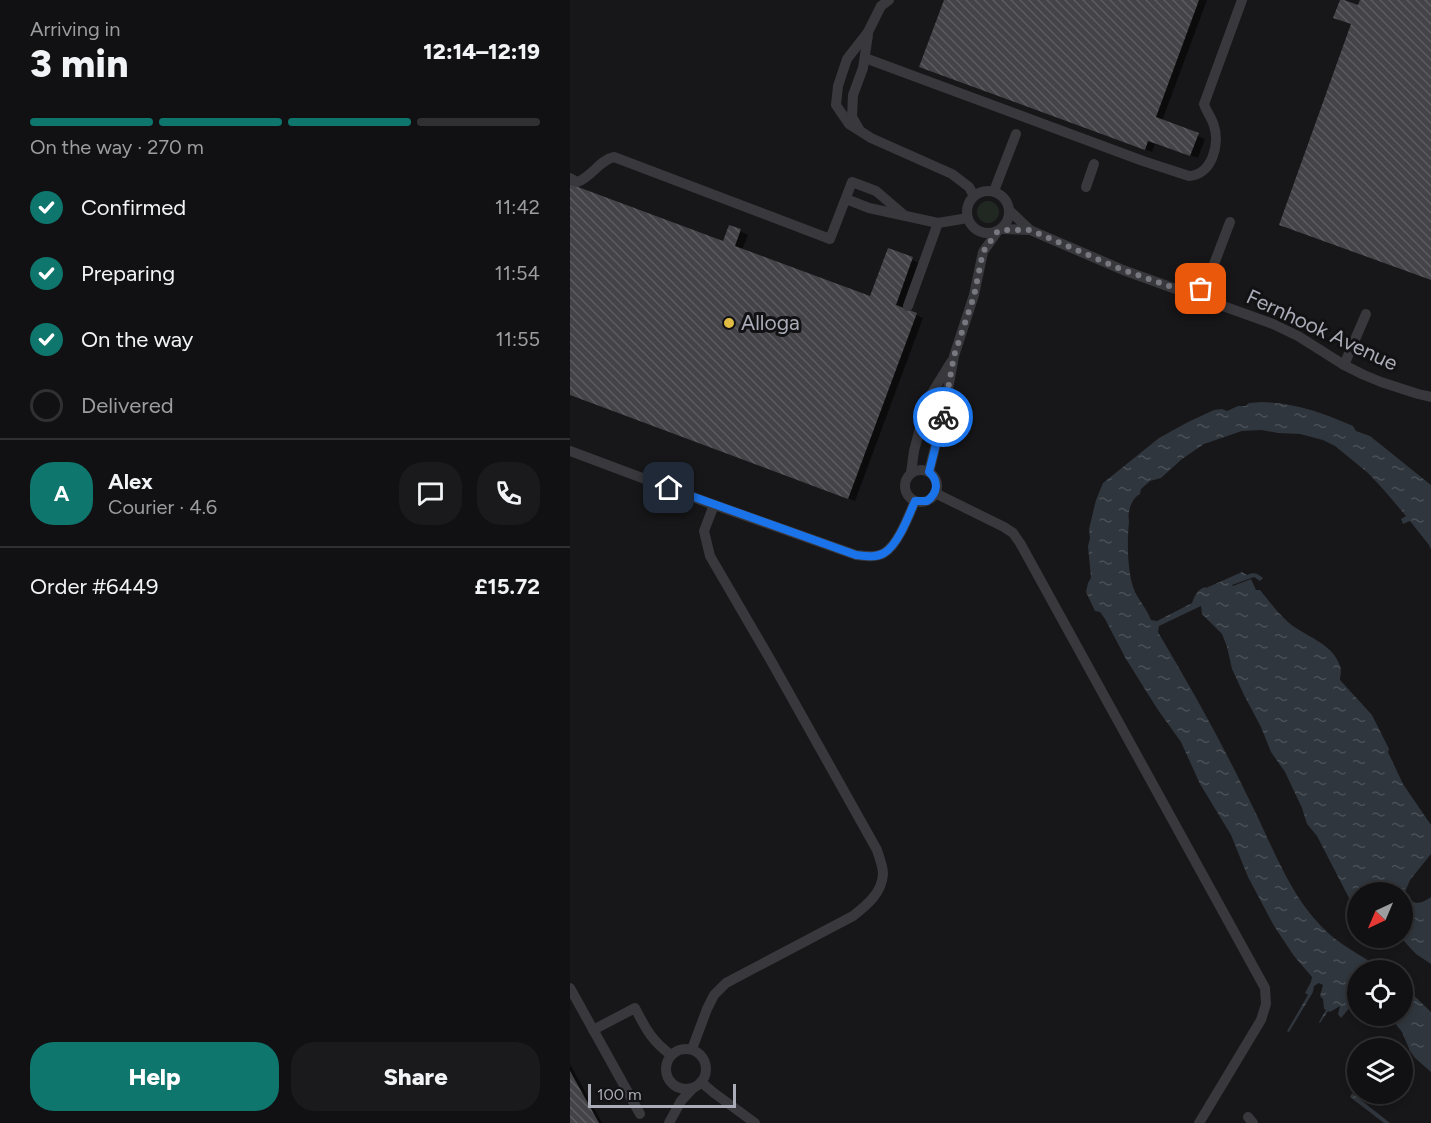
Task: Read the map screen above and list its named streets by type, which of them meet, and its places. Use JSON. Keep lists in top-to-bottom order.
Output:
{
  "streets": {
    "street": ["Fernhook Avenue"]
  },
  "places": ["Alloga"],
  "scale_bar": "100 m",
  "north": "bottom left",
  "page": {
    "heading": ["3 min", "Arriving in", "12:14–12:19"],
    "panel": [
      "Alex",
      "Courier · 4.6",
      "Order #6449",
      "£15.72"
    ],
    "bar": "On the way · 270 m",
    "list": [
      ["Confirmed", "11:42"],
      ["Preparing", "11:54"],
      ["On the way", "11:55"],
      "Delivered"
    ],
    "round": "A",
    "buttons": ["Help", "Share"],
    "scale": "100 m"
  }
}
